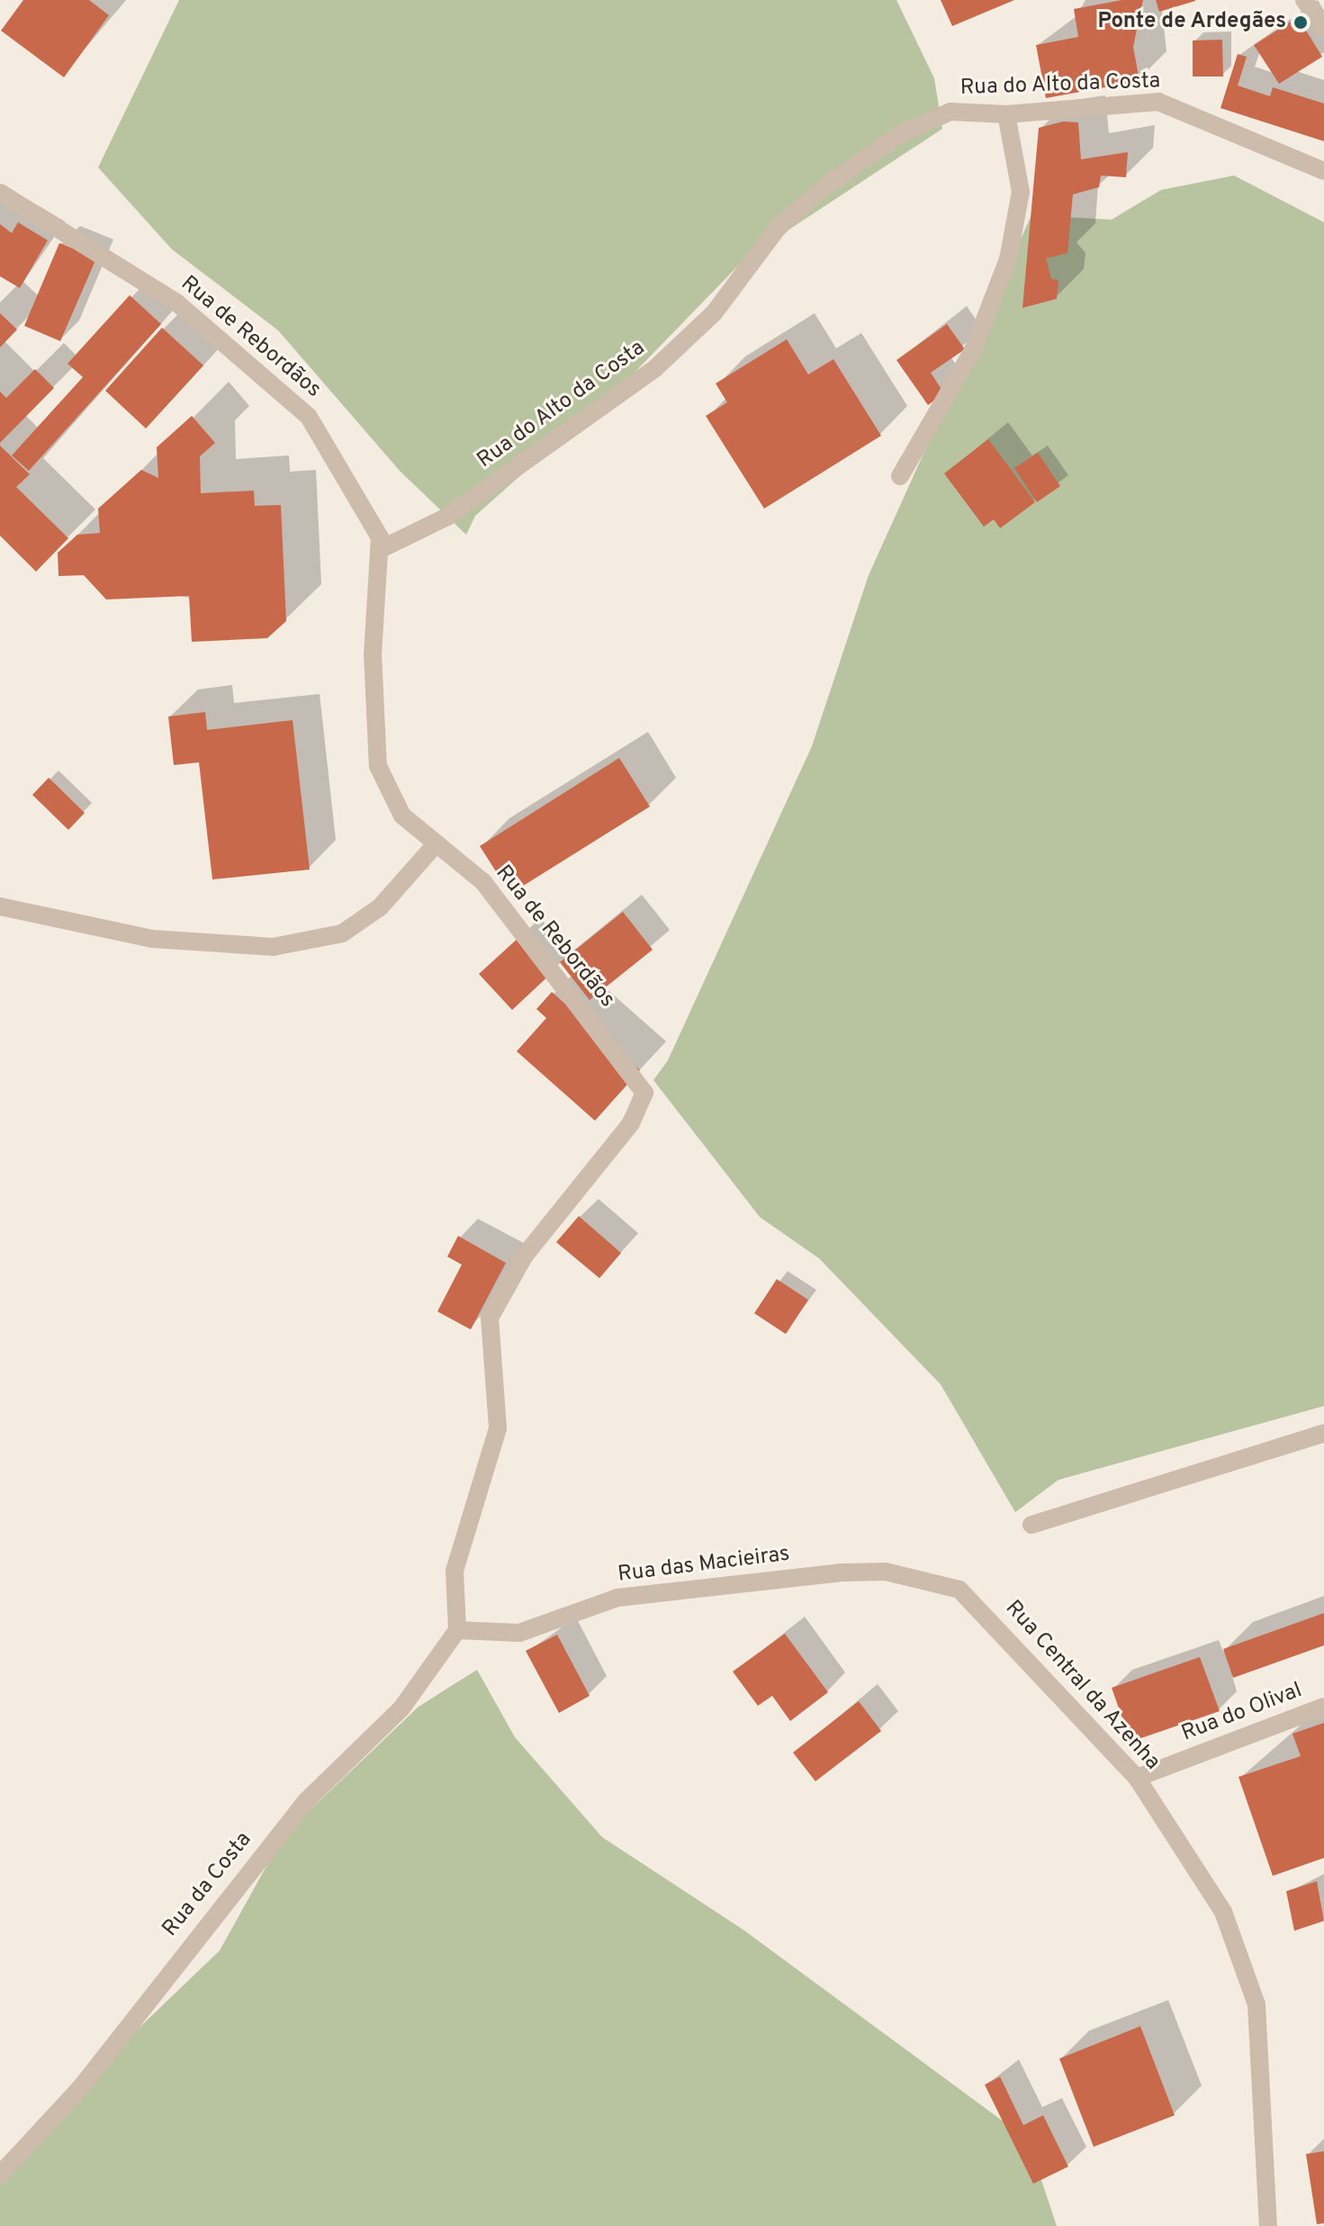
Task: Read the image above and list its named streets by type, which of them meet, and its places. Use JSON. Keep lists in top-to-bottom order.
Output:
{
  "streets": {
    "street": [
      "Rua do Alto da Costa",
      "Rua de Rebordãos",
      "Rua das Macieiras",
      "Rua Central da Azenha",
      "Rua do Olival",
      "Rua da Costa"
    ]
  },
  "crossings": [
    ["Rua do Alto da Costa", "Rua de Rebordãos"],
    ["Rua de Rebordãos", "Rua das Macieiras"],
    ["Rua de Rebordãos", "Rua da Costa"],
    ["Rua das Macieiras", "Rua Central da Azenha"],
    ["Rua das Macieiras", "Rua da Costa"],
    ["Rua Central da Azenha", "Rua do Olival"]
  ],
  "places": ["Ponte de Ardegães"]
}
